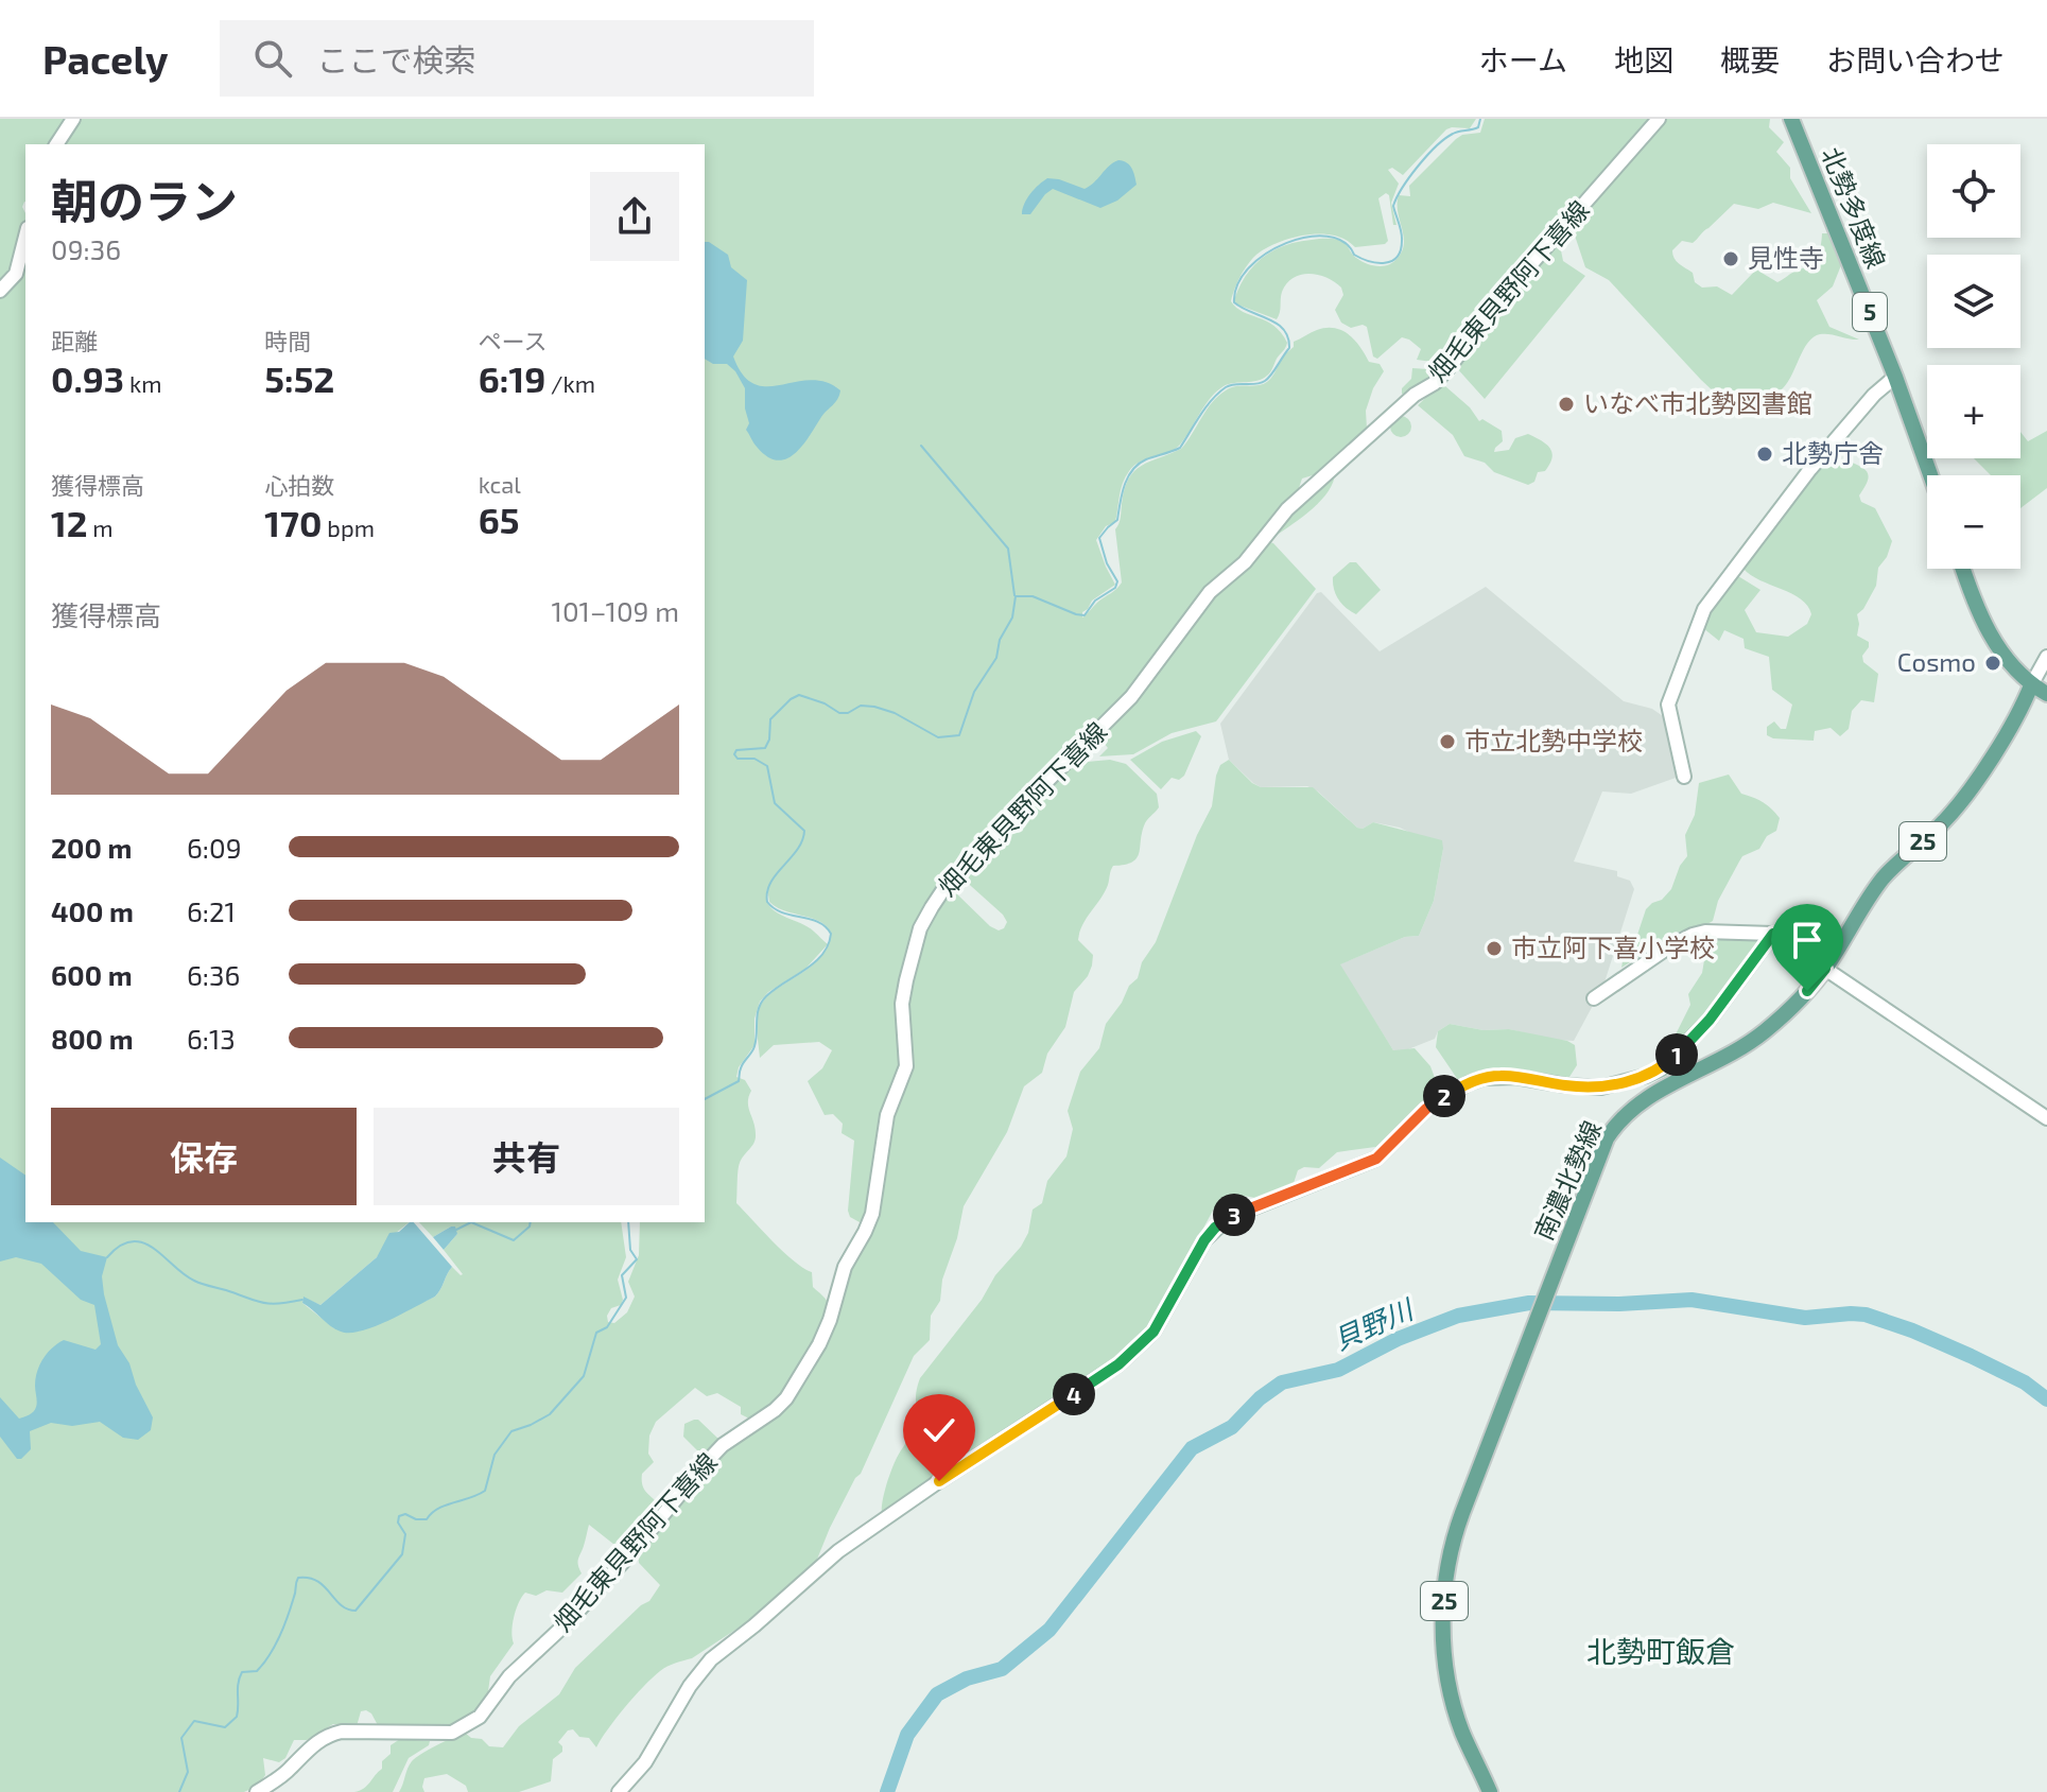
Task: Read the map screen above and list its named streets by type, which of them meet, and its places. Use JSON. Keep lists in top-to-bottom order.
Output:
{
  "streets": {
    "main road": [
      "北勢多度線",
      "5",
      "25",
      "南濃北勢線"
    ],
    "street": ["畑毛東貝野阿下喜線"]
  },
  "districts": ["北勢町飯倉"],
  "water": ["貝野川"],
  "places": [
    "見性寺",
    "いなべ市北勢図書館",
    "北勢庁舎",
    "Cosmo",
    "市立北勢中学校",
    "市立阿下喜小学校"
  ],
  "page": {
    "header": "Pacely",
    "search": "ここで検索",
    "nav": [
      "ホーム",
      "地図",
      "概要",
      "お問い合わせ"
    ],
    "map_buttons": ["+", "−"],
    "heading": ["朝のラン", "09:36"],
    "stats": [
      ["距離", "0.93 km"],
      ["時間", "5:52"],
      ["ペース", "6:19 /km"],
      ["獲得標高", "12 m"],
      ["心拍数", "170 bpm"],
      ["kcal", "65"]
    ],
    "chart": ["獲得標高", "101–109 m"],
    "list": [
      {
        "name": "200 m",
        "note": "6:09"
      },
      {
        "name": "400 m",
        "note": "6:21"
      },
      {
        "name": "600 m",
        "note": "6:36"
      },
      {
        "name": "800 m",
        "note": "6:13"
      }
    ],
    "pins": [
      "1",
      "2",
      "3",
      "4"
    ],
    "buttons": ["保存", "共有"]
  }
}
